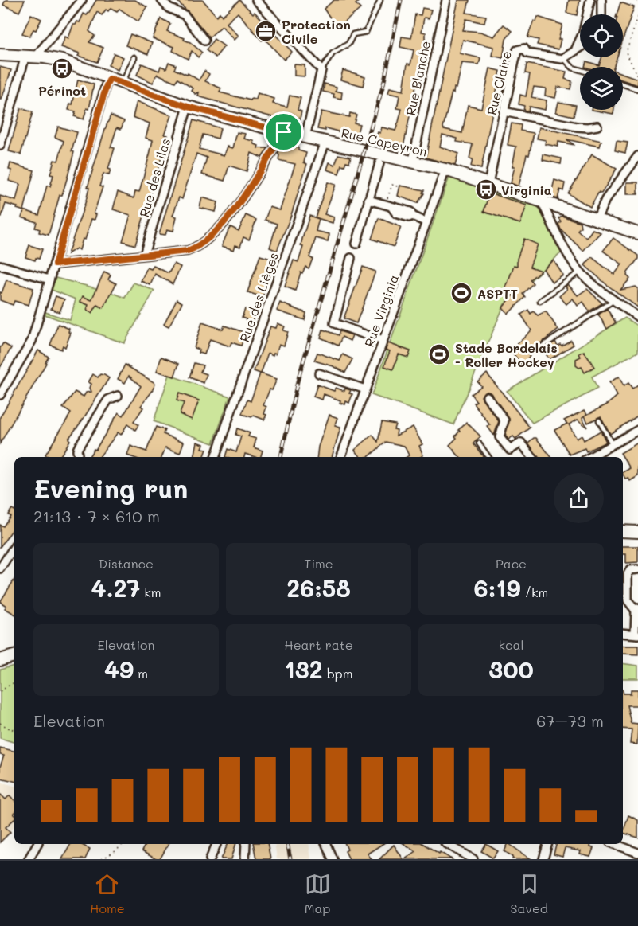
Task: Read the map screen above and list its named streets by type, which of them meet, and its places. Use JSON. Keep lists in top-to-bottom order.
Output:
{
  "streets": {
    "street": [
      "Rue Blanche",
      "Rue Claire",
      "Rue Capeyron",
      "Rue des Lilas",
      "Rue des Lièges",
      "Rue Virginia"
    ]
  },
  "crossings": [
    ["Rue Blanche", "Rue Capeyron"],
    ["Rue Claire", "Rue Capeyron"],
    ["Rue Capeyron", "Rue des Lilas"],
    ["Rue Capeyron", "Rue des Lièges"],
    ["Rue Capeyron", "Rue Virginia"]
  ],
  "places": {
    "office": ["Protection Civile"],
    "bus stop": ["Périnot", "Virginia"],
    "sports": ["ASPTT", "Stade Bordelais - Roller Hockey"]
  },
  "page": {
    "heading": ["Evening run", "21:13 · 7 × 610 m"],
    "stats": [
      ["Distance", "4.27 km"],
      ["Time", "26:58"],
      ["Pace", "6:19 /km"],
      ["Elevation", "49 m"],
      ["Heart rate", "132 bpm"],
      ["kcal", "300"]
    ],
    "chart": ["Elevation", "67–73 m"],
    "tabs": ["Home", "Map", "Saved"]
  }
}
